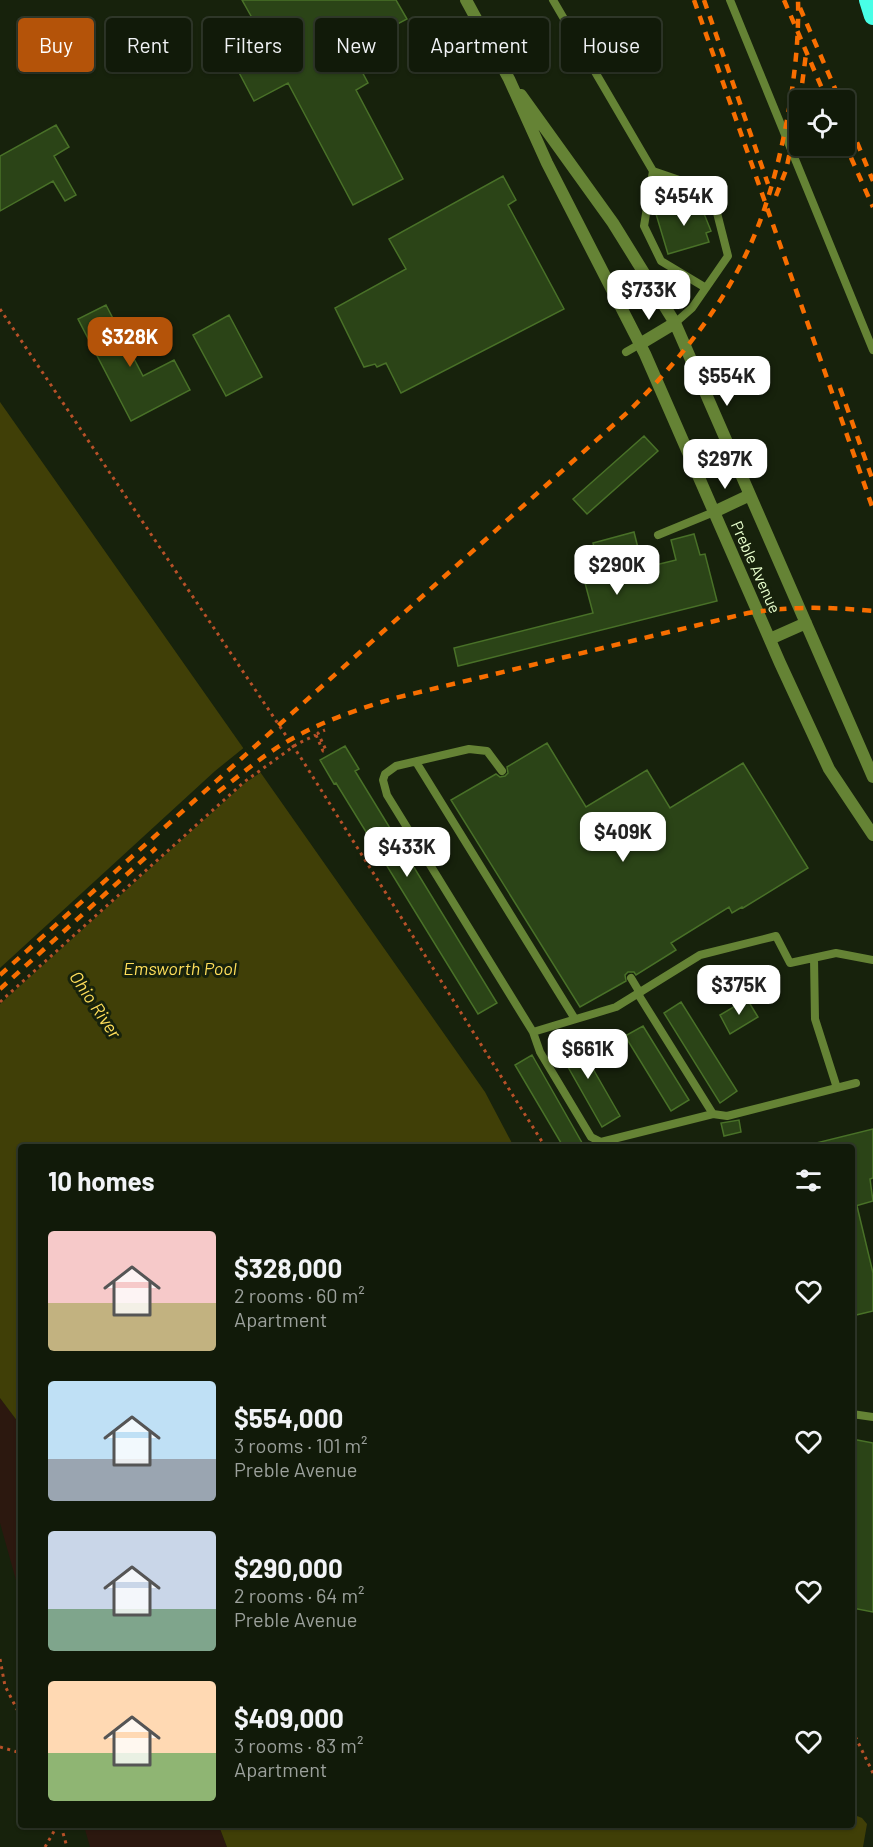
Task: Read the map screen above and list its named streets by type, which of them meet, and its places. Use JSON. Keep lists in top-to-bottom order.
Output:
{
  "streets": {
    "street": ["Preble Avenue"]
  },
  "water": ["Emsworth Pool", "Ohio River"],
  "page": {
    "chip": [
      "Buy",
      "Rent",
      "Filters",
      "New",
      "Apartment",
      "House"
    ],
    "price": [
      "$454K",
      "$733K",
      "$328K",
      "$554K",
      "$297K",
      "$290K",
      "$409K",
      "$433K",
      "$375K",
      "$661K"
    ],
    "heading": "10 homes",
    "list": [
      {
        "name": "$328,000",
        "note": "2 rooms · 60 m² · Apartment"
      },
      {
        "name": "$554,000",
        "note": "3 rooms · 101 m² · Preble Avenue"
      },
      {
        "name": "$290,000",
        "note": "2 rooms · 64 m² · Preble Avenue"
      },
      {
        "name": "$409,000",
        "note": "3 rooms · 83 m² · Apartment"
      }
    ]
  }
}
